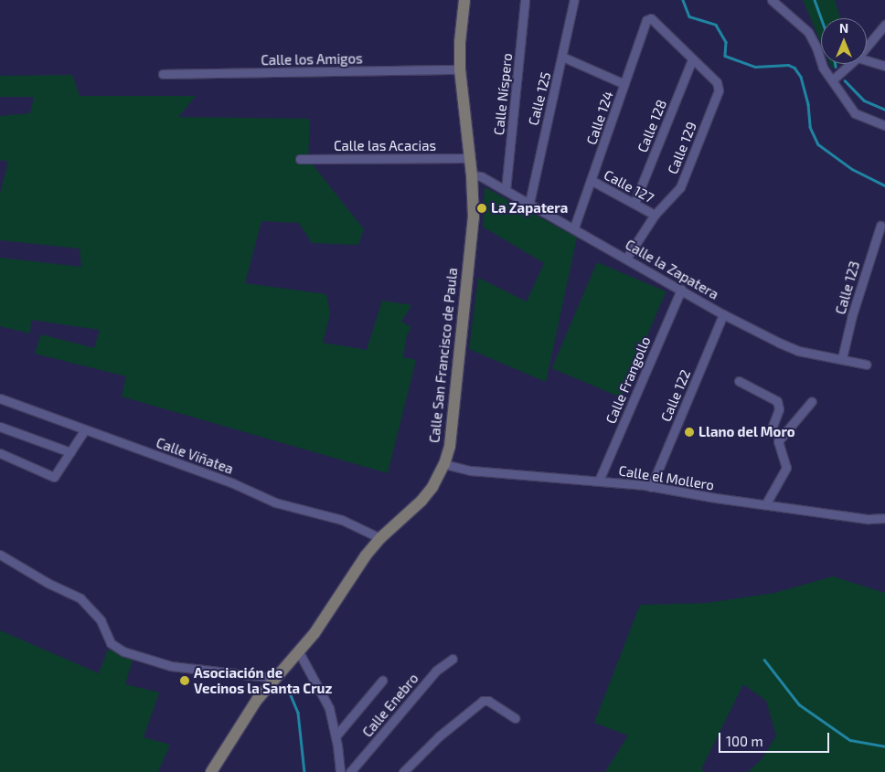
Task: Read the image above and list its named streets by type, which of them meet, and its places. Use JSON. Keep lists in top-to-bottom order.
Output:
{
  "streets": {
    "main road": ["Calle San Francisco de Paula"],
    "street": [
      "Calle los Amigos",
      "Calle Níspero",
      "Calle 125",
      "Calle 124",
      "Calle 128",
      "Calle las Acacias",
      "Calle 129",
      "Calle 127",
      "Calle la Zapatera",
      "Calle 123",
      "Calle Frangollo",
      "Calle 122",
      "Calle Viñatea",
      "Calle el Mollero",
      "Calle Enebro"
    ]
  },
  "crossings": [
    ["Calle los Amigos", "Calle San Francisco de Paula"],
    ["Calle Níspero", "Calle la Zapatera"],
    ["Calle 125", "Calle la Zapatera"],
    ["Calle 124", "Calle 128"],
    ["Calle 124", "Calle 129"],
    ["Calle 124", "Calle 127"],
    ["Calle 124", "Calle la Zapatera"],
    ["Calle 128", "Calle 129"],
    ["Calle 128", "Calle 127"],
    ["Calle las Acacias", "Calle San Francisco de Paula"],
    ["Calle 129", "Calle 127"],
    ["Calle 129", "Calle la Zapatera"],
    ["Calle la Zapatera", "Calle 123"],
    ["Calle la Zapatera", "Calle San Francisco de Paula"],
    ["Calle la Zapatera", "Calle Frangollo"],
    ["Calle la Zapatera", "Calle 122"],
    ["Calle San Francisco de Paula", "Calle Viñatea"],
    ["Calle San Francisco de Paula", "Calle el Mollero"],
    ["Calle Frangollo", "Calle el Mollero"],
    ["Calle 122", "Calle el Mollero"]
  ],
  "places": ["La Zapatera", "Llano del Moro", "Asociación de Vecinos la Santa Cruz"],
  "scale_bar": "100 m",
  "north": "top"
}
